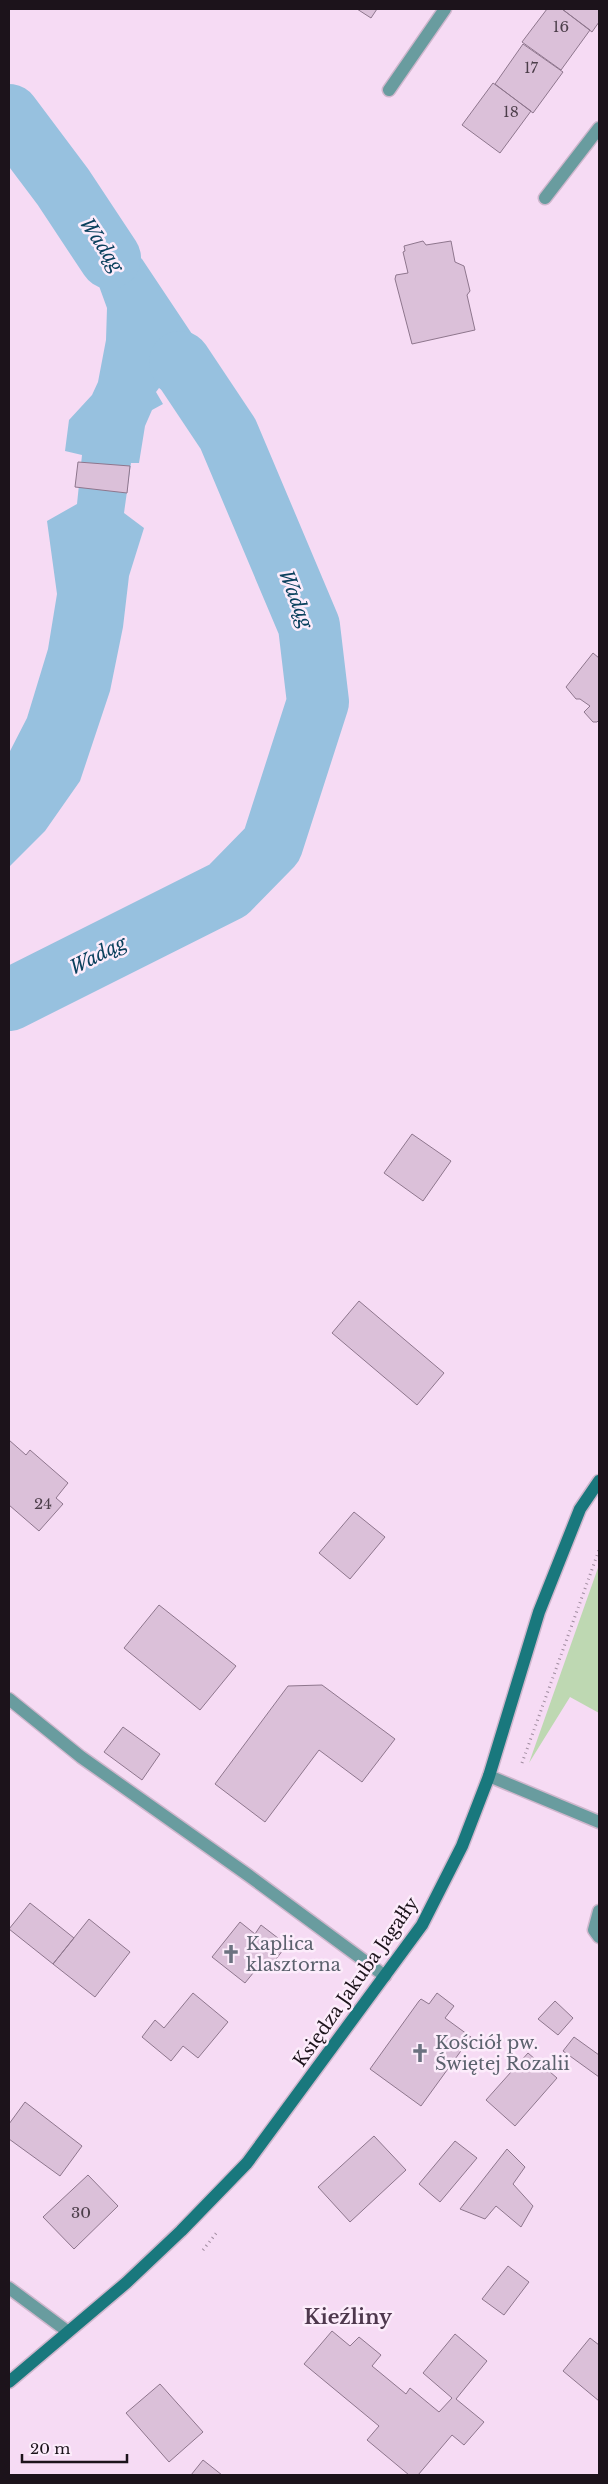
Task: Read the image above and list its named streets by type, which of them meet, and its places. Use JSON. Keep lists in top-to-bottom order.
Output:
{
  "streets": {
    "street": ["Księdza Jakuba Jagałły"]
  },
  "districts": ["Kieźliny"],
  "water": ["Wadąg"],
  "places": {
    "church": ["Kaplica klasztorna", "Kościół pw. Świętej Rozalii"]
  },
  "house_numbers": [
    "16",
    "17",
    "18",
    "24",
    "30"
  ],
  "scale_bar": "20 m"
}
